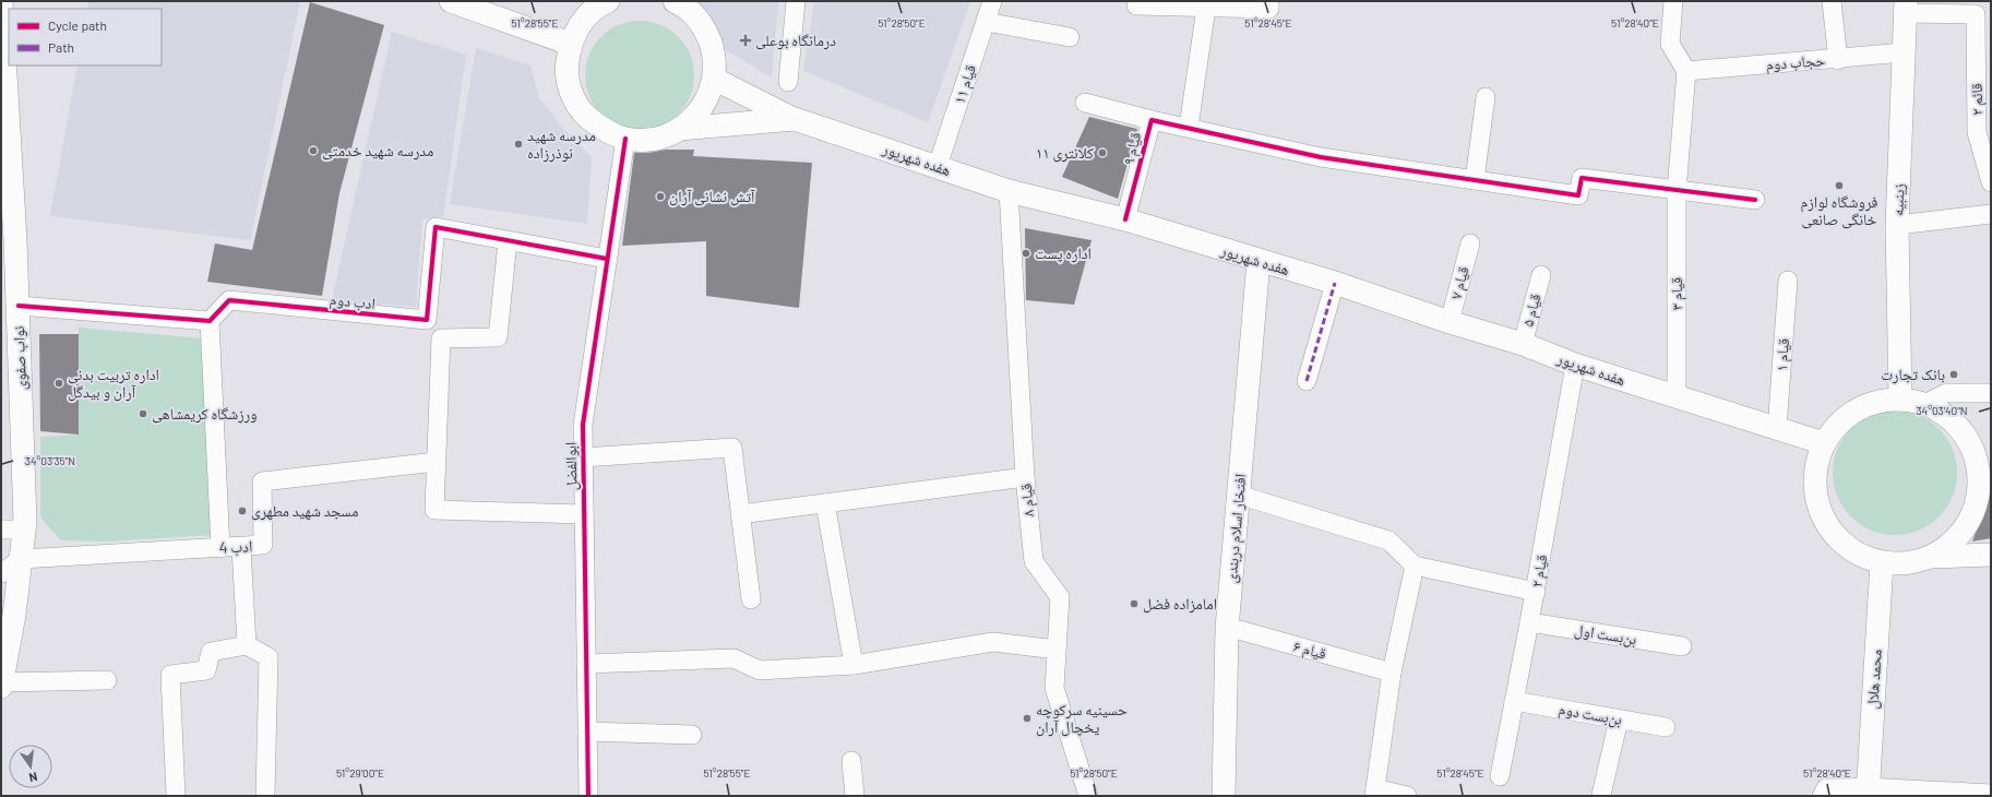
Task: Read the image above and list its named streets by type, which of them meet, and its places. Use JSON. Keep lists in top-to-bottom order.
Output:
{
  "streets": {
    "main road": [
      "هفده شهریور",
      "زینبیه",
      "نواب صفوی",
      "افتخار اسلام دربندی",
      "محمد هلال"
    ],
    "street": [
      "حجاب دوم",
      "قیام ۱۱",
      "قائم ۲",
      "قیام ۹",
      "قیام ۷",
      "قیام ۳",
      "ادب دوم",
      "قیام ۵",
      "قیام ۱",
      "ابوالفضل",
      "قیام ۸",
      "ادب 4",
      "قیام ۲",
      "بن‌بست اول",
      "قیام ۶",
      "بن‌بست دوم"
    ]
  },
  "crossings": [
    ["حجاب دوم", "زینبیه"],
    ["حجاب دوم", "قیام ۳"],
    ["قیام ۱۱", "هفده شهریور"],
    ["قائم ۲", "زینبیه"],
    ["قیام ۹", "هفده شهریور"],
    ["قیام ۹", "قیام ۳"],
    ["هفده شهریور", "قیام ۷"],
    ["هفده شهریور", "قیام ۳"],
    ["هفده شهریور", "قیام ۵"],
    ["هفده شهریور", "قیام ۱"],
    ["هفده شهریور", "قیام ۸"],
    ["هفده شهریور", "افتخار اسلام دربندی"],
    ["هفده شهریور", "قیام ۲"],
    ["نواب صفوی", "ادب 4"],
    ["افتخار اسلام دربندی", "قیام ۶"],
    ["قیام ۲", "بن‌بست اول"],
    ["قیام ۲", "بن‌بست دوم"]
  ],
  "places": {
    "health": ["درمانگاه بوعلی"],
    "other": [
      "مدرسه شهید نوذرزاده",
      "مدرسه شهید خدمتی",
      "کلانتری ۱۱",
      "فروشگاه لوازم خانگی صانعی",
      "آتش نشانی آران",
      "اداره پست",
      "بانک تجارت",
      "اداره تربیت بدنی آران و بیدگل",
      "ورزشگاه کریمشاهی",
      "مسجد شهید مطهری",
      "امامزاده فضل",
      "حسینیه سرکوچه یخچال آران"
    ]
  },
  "legend": ["Cycle path", "Path"],
  "north": "bottom",
  "coordinates": [
    "51°28'55\"E",
    "51°28'50\"E",
    "51°28'45\"E",
    "51°28'40\"E",
    "34°03'40\"N",
    "34°03'35\"N",
    "51°29'00\"E"
  ]
}
